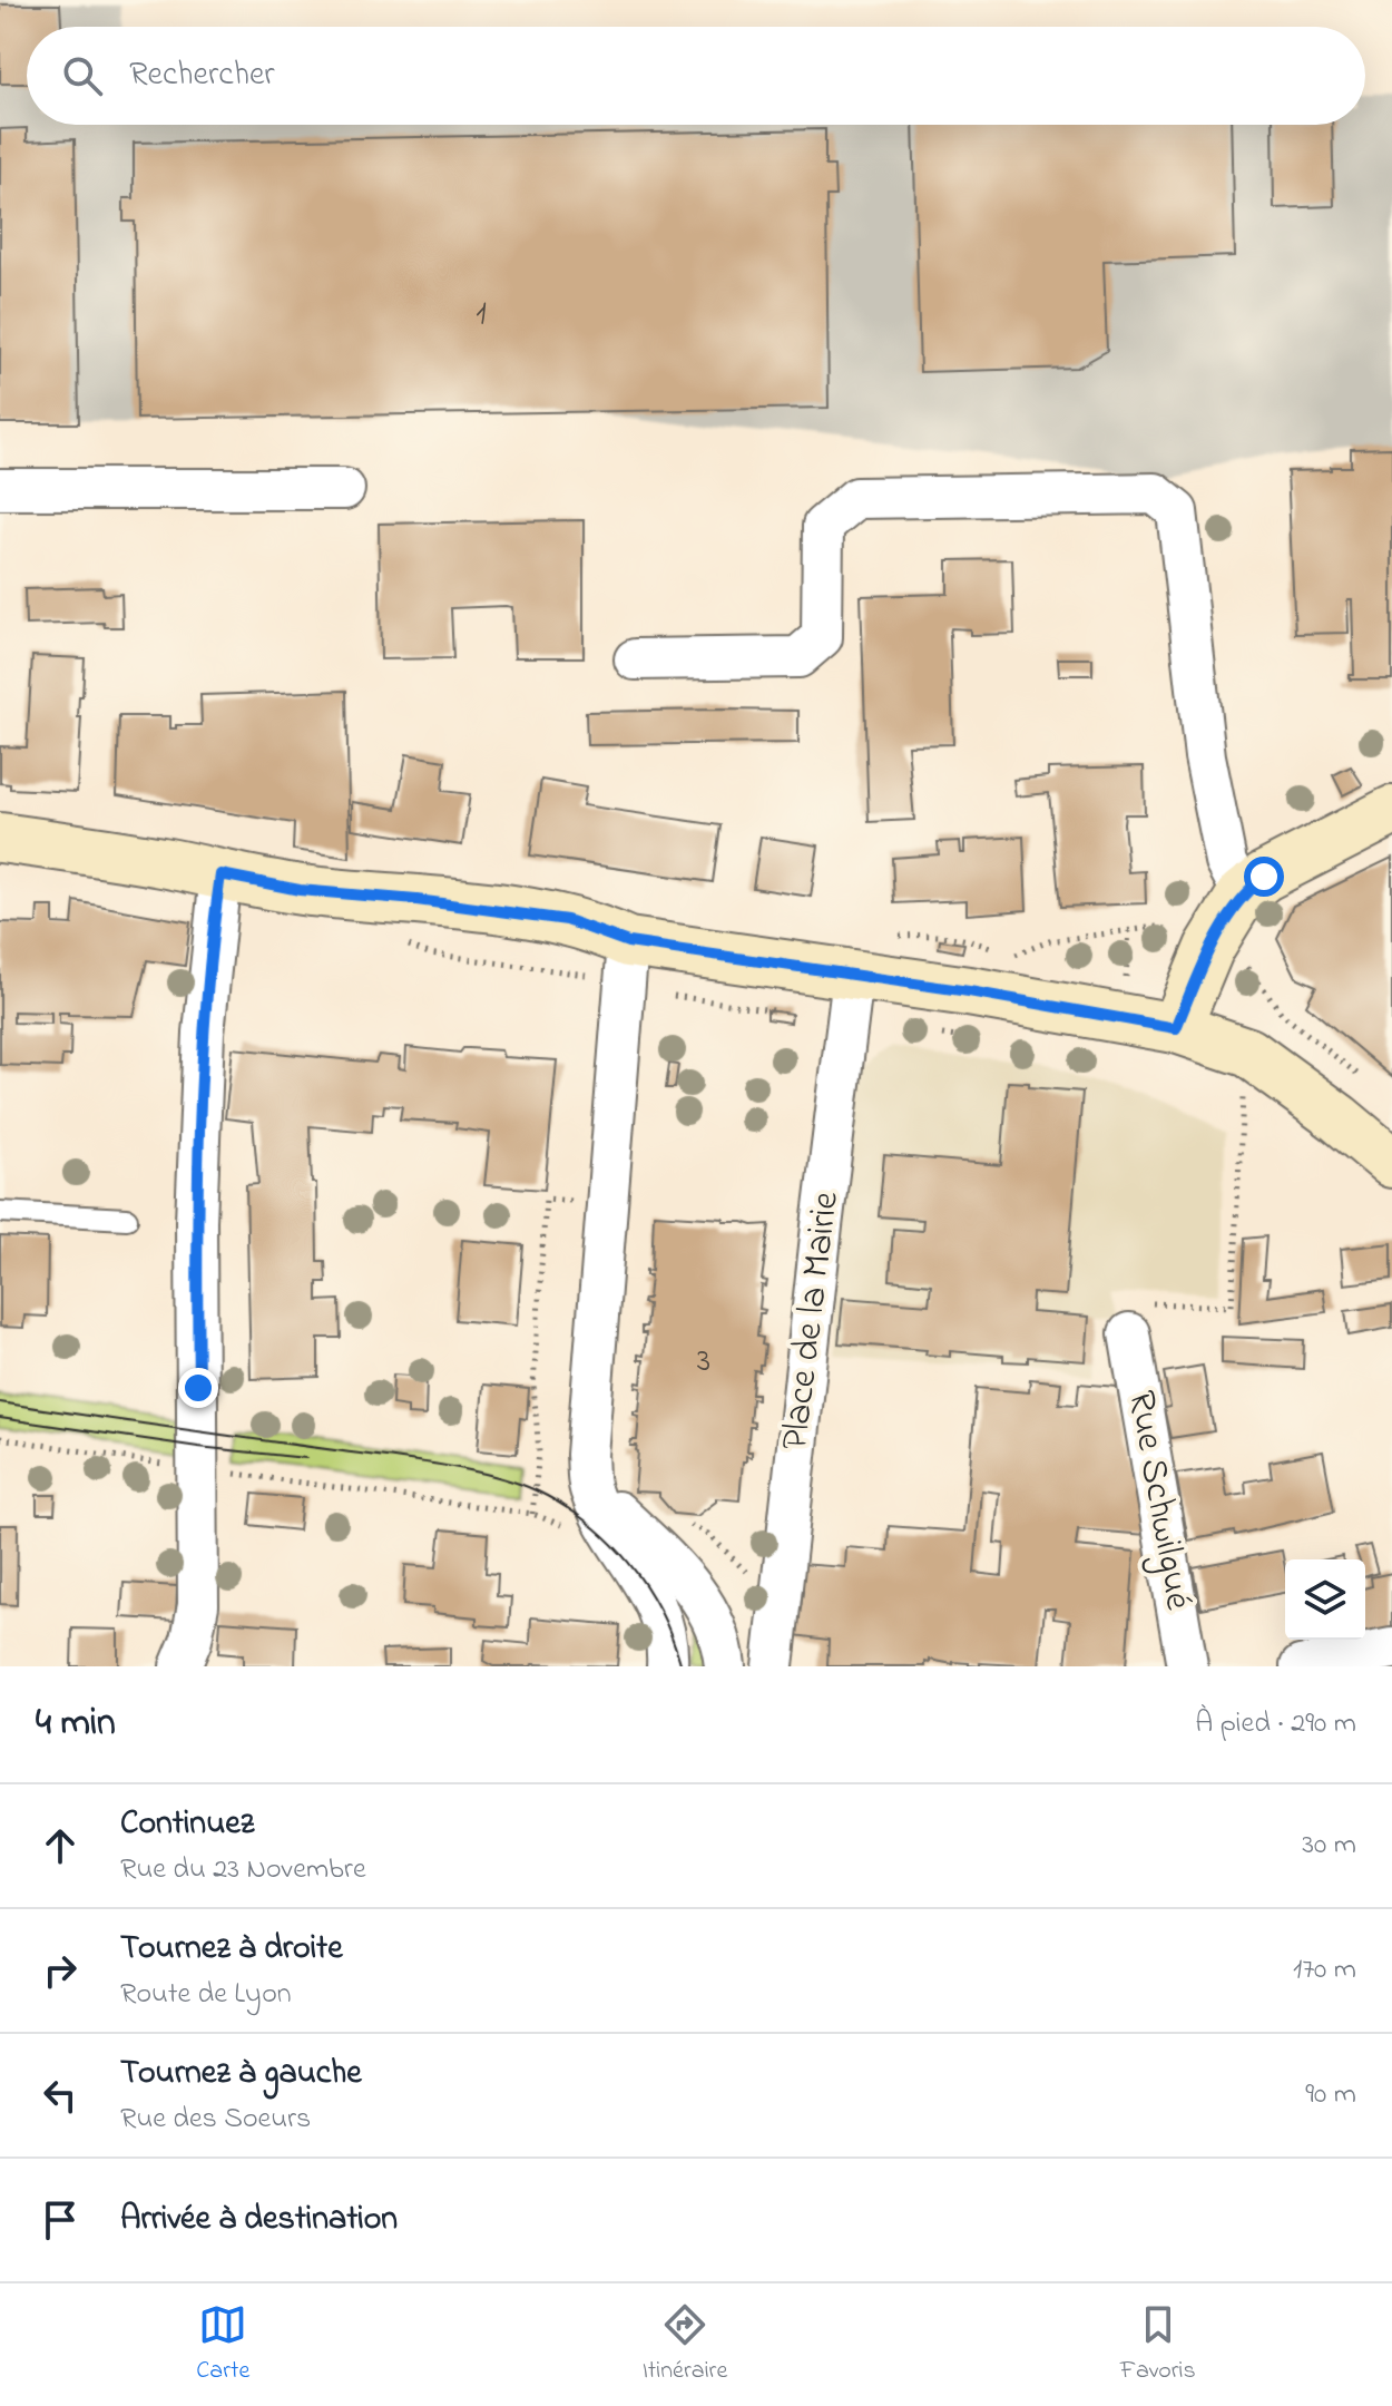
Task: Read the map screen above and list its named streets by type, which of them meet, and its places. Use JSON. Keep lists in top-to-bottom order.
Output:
{
  "streets": {
    "street": ["Place de la Mairie", "Rue Schwilgué"]
  },
  "house_numbers": ["1", "3"],
  "page": {
    "search": "Rechercher",
    "heading": ["4 min", "À pied · 290 m"],
    "list": [
      ["Continuez", "Rue du 23 Novembre", "30 m"],
      ["Tournez à droite", "Route de Lyon", "170 m"],
      ["Tournez à gauche", "Rue des Soeurs", "90 m"],
      "Arrivée à destination"
    ],
    "nav": ["Carte", "Itinéraire", "Favoris"]
  }
}
